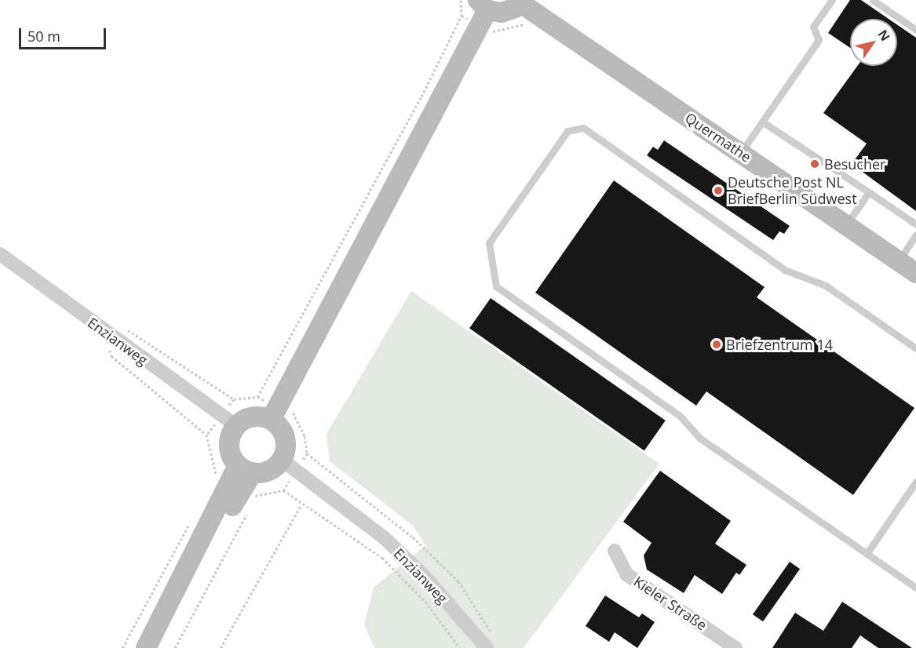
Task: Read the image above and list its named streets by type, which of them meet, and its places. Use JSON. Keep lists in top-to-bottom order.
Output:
{
  "streets": {
    "main road": ["Quermathe"],
    "street": ["Enzianweg", "Kieler Straße"]
  },
  "places": ["Besucher", "Deutsche Post NL BriefBerlin Südwest", "Briefzentrum 14"],
  "scale_bar": "50 m",
  "north": "top right"
}
